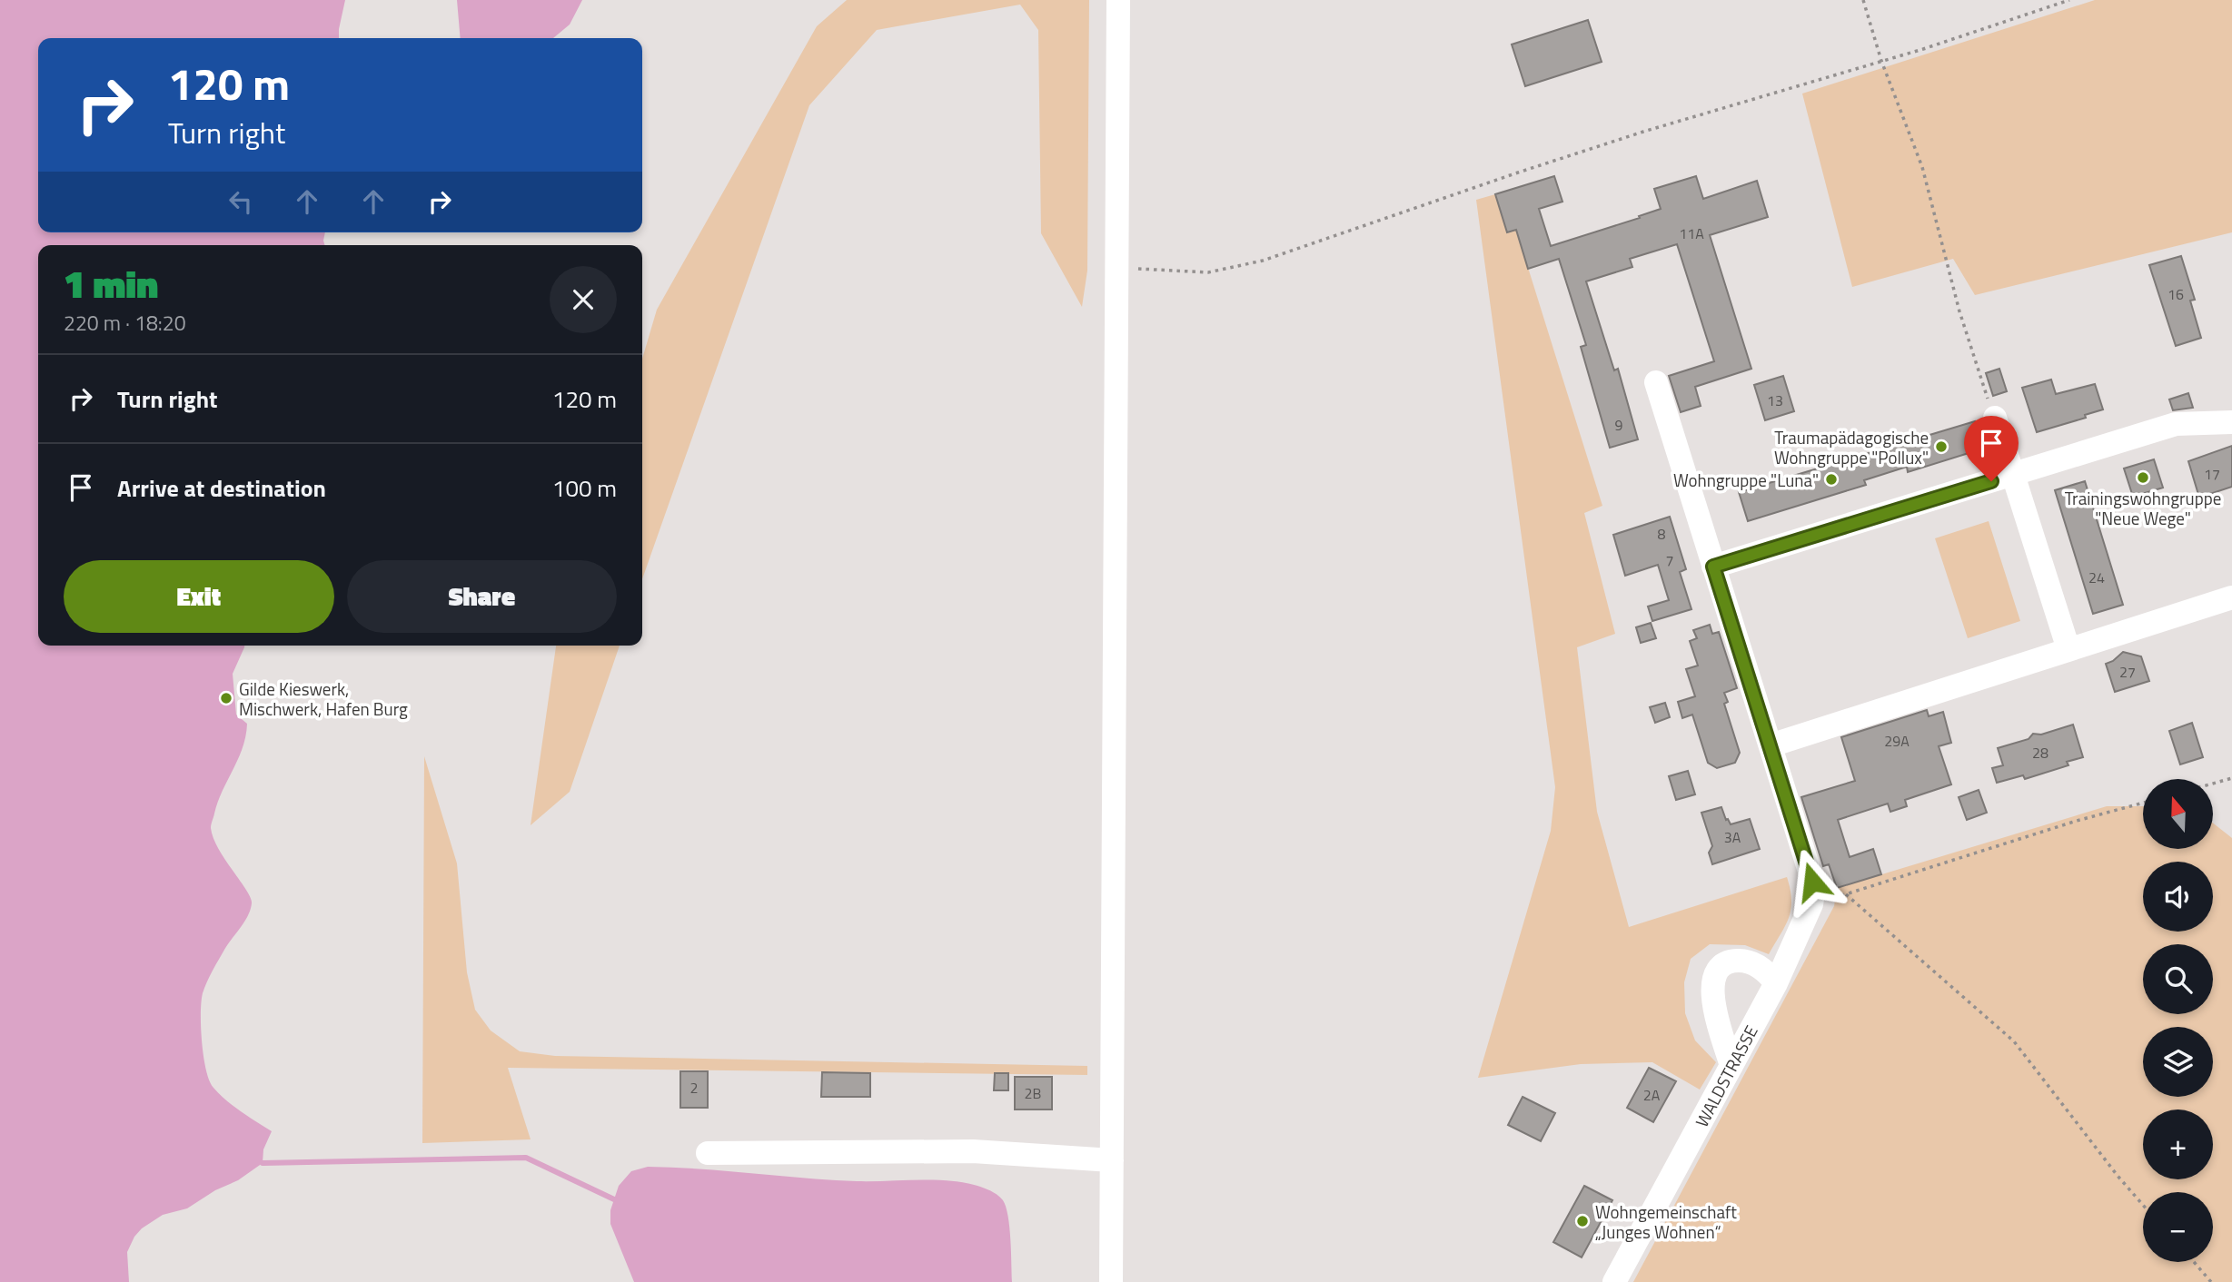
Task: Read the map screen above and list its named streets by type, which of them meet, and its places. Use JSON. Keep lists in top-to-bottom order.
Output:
{
  "streets": {
    "street": ["WALDSTRASSE"]
  },
  "places": [
    "Traumapädagogische Wohngruppe \"Pollux\"",
    "Trainingswohngruppe \"Neue Wege\"",
    "Wohngruppe \"Luna\"",
    "Gilde Kieswerk, Mischwerk, Hafen Burg",
    "Wohngemeinschaft „Junges Wohnen“"
  ],
  "house_numbers": [
    "11A",
    "16",
    "13",
    "9",
    "17",
    "8",
    "7",
    "24",
    "27",
    "29A",
    "28",
    "3A",
    "2",
    "2B",
    "2A"
  ],
  "north": "top",
  "page": {
    "turn": ["120 m", "Turn right"],
    "heading": ["1 min", "220 m · 18:20"],
    "list": [
      {
        "name": "Turn right",
        "value": "120 m"
      },
      {
        "name": "Arrive at destination",
        "value": "100 m"
      }
    ],
    "buttons": ["Exit", "Share"],
    "map_buttons": ["+", "−"]
  }
}
